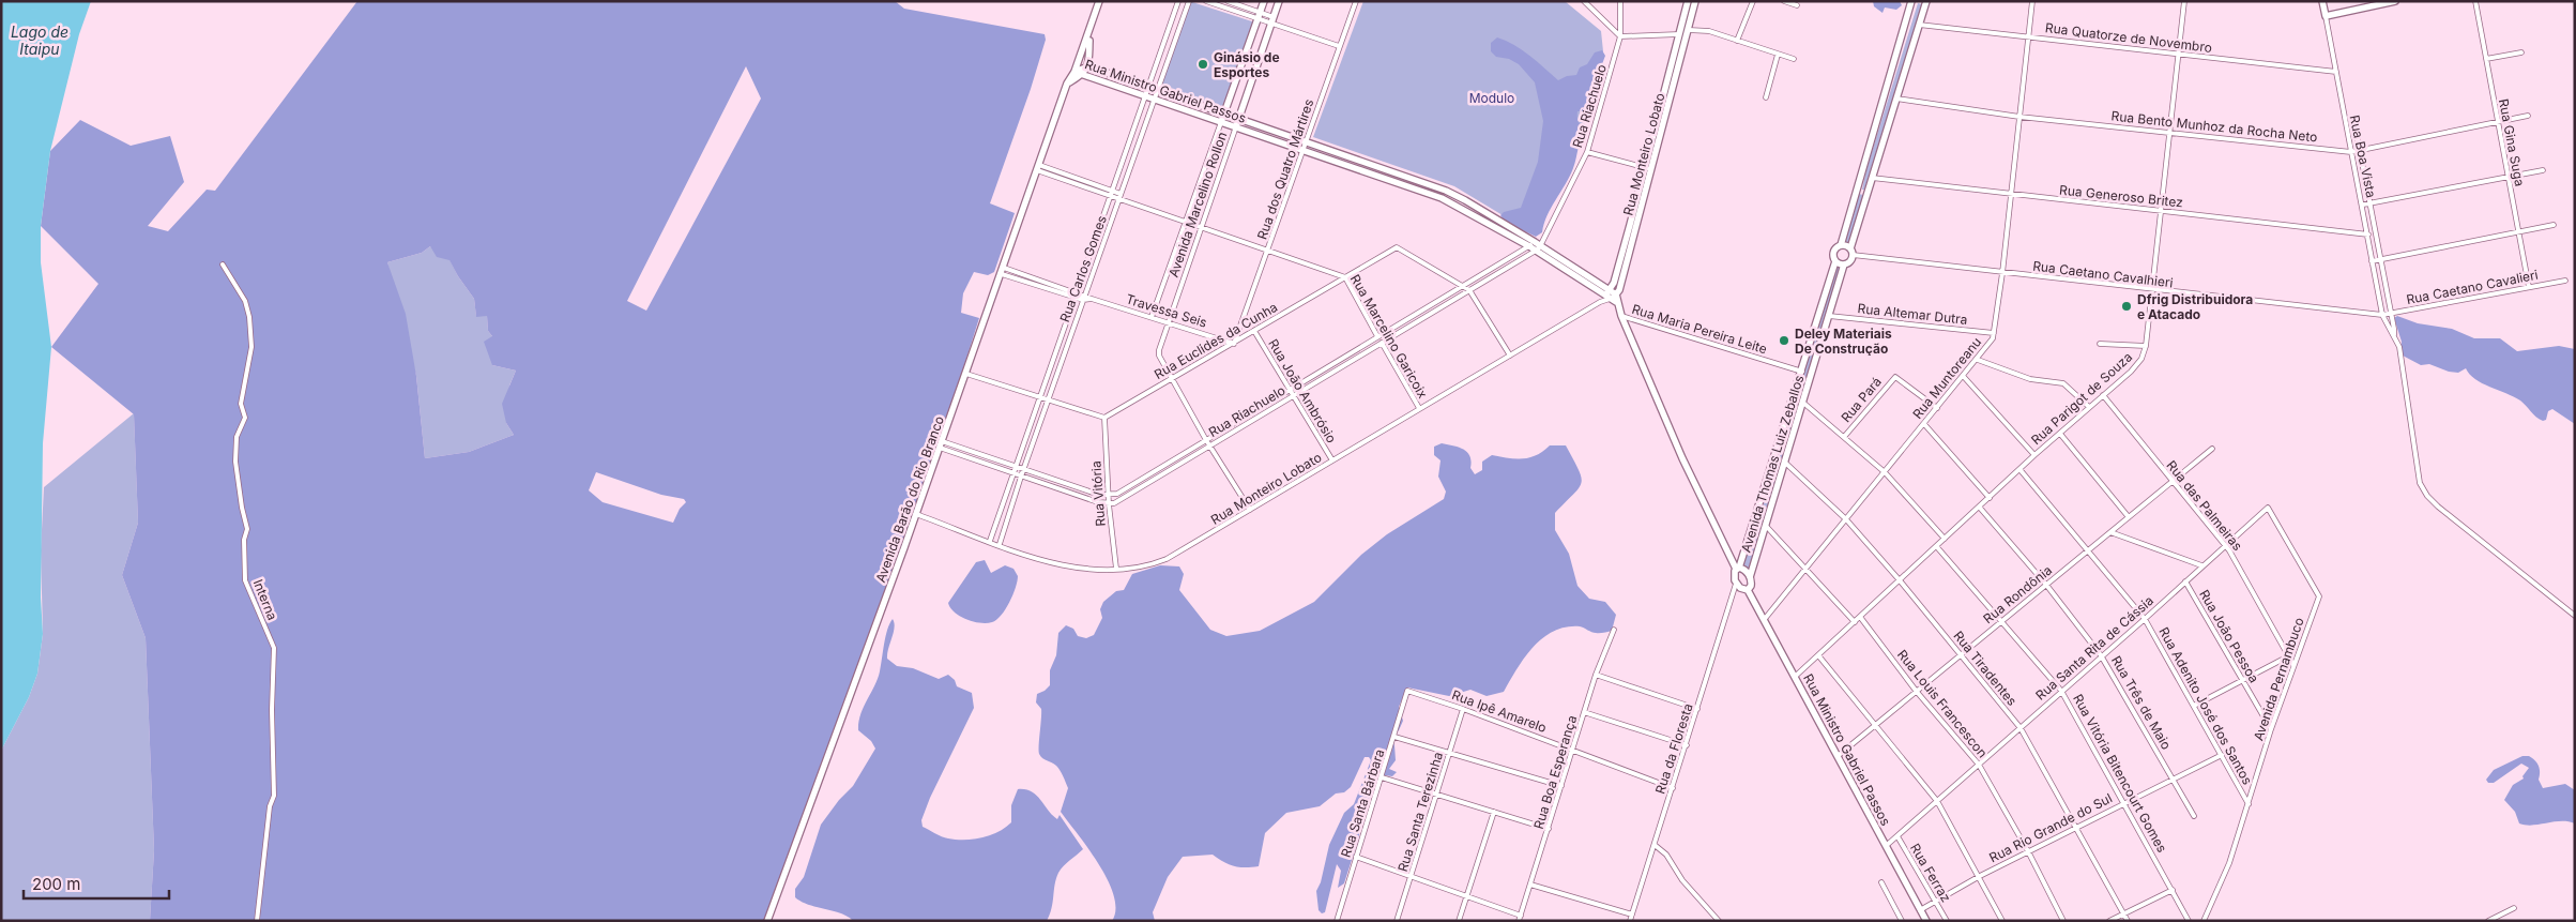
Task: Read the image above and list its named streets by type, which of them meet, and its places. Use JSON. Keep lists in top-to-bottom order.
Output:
{
  "streets": {
    "main road": [
      "Rua Ministro Gabriel Passos",
      "Rua Monteiro Lobato",
      "Rua Boa Vista",
      "Avenida Marcelino Rollon",
      "Avenida Thomas Luiz Zeballos",
      "Avenida Barão do Rio Branco"
    ],
    "street": [
      "Rua Quatorze de Novembro",
      "Rua Riachuelo",
      "Rua Bento Munhoz da Rocha Neto",
      "Rua Gina Suga",
      "Rua dos Quatro Mártires",
      "Rua Generoso Britez",
      "Rua Carlos Gomes",
      "Rua Caetano Cavalhieri",
      "Rua Caetano Cavalieri",
      "Travessa Seis",
      "Rua Altemar Dutra",
      "Rua Maria Pereira Leite",
      "Rua Marcelino Garicoix",
      "Rua Euclides da Cunha",
      "Rua Muntoreanu",
      "Rua João Ambrósio",
      "Rua Parigot de Souza",
      "Rua Pará",
      "Rua Vitória",
      "Rua das Palmeiras",
      "Rua Rondônia",
      "Interna",
      "Rua João Pessoa",
      "Rua Santa Rita de Cássia",
      "Rua Tiradentes",
      "Avenida Pernambuco",
      "Rua Três de Maio",
      "Rua Louis Francescon",
      "Rua Adenito José dos Santos",
      "Rua Ipê Amarelo",
      "Rua da Floresta",
      "Rua Boa Esperança",
      "Rua Vitória Bitencourt Gomes",
      "Rua Santa Bárbara",
      "Rua Santa Terezinha",
      "Rua Rio Grande do Sul",
      "Rua Ferraz"
    ]
  },
  "crossings": [
    ["Rua Quatorze de Novembro", "Rua Boa Vista"],
    ["Rua Quatorze de Novembro", "Rua Muntoreanu"],
    ["Rua Quatorze de Novembro", "Rua Parigot de Souza"],
    ["Rua Ministro Gabriel Passos", "Rua Riachuelo"],
    ["Rua Ministro Gabriel Passos", "Rua Monteiro Lobato"],
    ["Rua Ministro Gabriel Passos", "Rua dos Quatro Mártires"],
    ["Rua Ministro Gabriel Passos", "Avenida Marcelino Rollon"],
    ["Rua Ministro Gabriel Passos", "Rua Carlos Gomes"],
    ["Rua Ministro Gabriel Passos", "Rua Muntoreanu"],
    ["Rua Ministro Gabriel Passos", "Rua Parigot de Souza"],
    ["Rua Ministro Gabriel Passos", "Avenida Thomas Luiz Zeballos"],
    ["Rua Ministro Gabriel Passos", "Avenida Barão do Rio Branco"],
    ["Rua Ministro Gabriel Passos", "Rua Rondônia"],
    ["Rua Ministro Gabriel Passos", "Rua Santa Rita de Cássia"],
    ["Rua Ministro Gabriel Passos", "Rua da Floresta"],
    ["Rua Ministro Gabriel Passos", "Rua Rio Grande do Sul"],
    ["Rua Riachuelo", "Avenida Marcelino Rollon"],
    ["Rua Riachuelo", "Rua Marcelino Garicoix"],
    ["Rua Riachuelo", "Rua Euclides da Cunha"],
    ["Rua Riachuelo", "Rua João Ambrósio"],
    ["Rua Riachuelo", "Rua Vitória"],
    ["Rua Bento Munhoz da Rocha Neto", "Rua Gina Suga"],
    ["Rua Bento Munhoz da Rocha Neto", "Rua Boa Vista"],
    ["Rua Bento Munhoz da Rocha Neto", "Rua Muntoreanu"],
    ["Rua Bento Munhoz da Rocha Neto", "Rua Parigot de Souza"],
    ["Rua Gina Suga", "Rua Caetano Cavalieri"],
    ["Rua Monteiro Lobato", "Avenida Marcelino Rollon"],
    ["Rua Monteiro Lobato", "Rua Carlos Gomes"],
    ["Rua Monteiro Lobato", "Rua Marcelino Garicoix"],
    ["Rua Monteiro Lobato", "Rua João Ambrósio"],
    ["Rua Monteiro Lobato", "Rua Vitória"],
    ["Rua Monteiro Lobato", "Avenida Barão do Rio Branco"],
    ["Rua Boa Vista", "Rua Generoso Britez"],
    ["Rua Boa Vista", "Rua Caetano Cavalhieri"],
    ["Rua Boa Vista", "Rua Caetano Cavalieri"],
    ["Rua dos Quatro Mártires", "Travessa Seis"],
    ["Rua dos Quatro Mártires", "Rua Marcelino Garicoix"],
    ["Rua dos Quatro Mártires", "Rua Euclides da Cunha"],
    ["Rua Generoso Britez", "Rua Muntoreanu"],
    ["Rua Generoso Britez", "Rua Parigot de Souza"],
    ["Avenida Marcelino Rollon", "Travessa Seis"],
    ["Avenida Marcelino Rollon", "Rua Marcelino Garicoix"],
    ["Avenida Marcelino Rollon", "Rua Euclides da Cunha"],
    ["Rua Carlos Gomes", "Travessa Seis"],
    ["Rua Carlos Gomes", "Rua Marcelino Garicoix"],
    ["Rua Caetano Cavalhieri", "Rua Caetano Cavalieri"],
    ["Rua Caetano Cavalhieri", "Rua Muntoreanu"],
    ["Rua Caetano Cavalhieri", "Rua Parigot de Souza"],
    ["Rua Caetano Cavalhieri", "Avenida Thomas Luiz Zeballos"],
    ["Travessa Seis", "Rua Euclides da Cunha"],
    ["Travessa Seis", "Avenida Barão do Rio Branco"],
    ["Rua Altemar Dutra", "Rua Muntoreanu"],
    ["Rua Altemar Dutra", "Avenida Thomas Luiz Zeballos"],
    ["Rua Maria Pereira Leite", "Avenida Thomas Luiz Zeballos"],
    ["Rua Marcelino Garicoix", "Rua Euclides da Cunha"],
    ["Rua Marcelino Garicoix", "Avenida Barão do Rio Branco"],
    ["Rua Euclides da Cunha", "Rua João Ambrósio"],
    ["Rua Euclides da Cunha", "Rua Vitória"],
    ["Rua Muntoreanu", "Rua Pará"],
    ["Rua Muntoreanu", "Rua Tiradentes"],
    ["Rua Parigot de Souza", "Rua das Palmeiras"],
    ["Rua Parigot de Souza", "Rua Tiradentes"],
    ["Rua Parigot de Souza", "Rua Três de Maio"],
    ["Rua Parigot de Souza", "Rua Louis Francescon"],
    ["Rua Parigot de Souza", "Rua Adenito José dos Santos"],
    ["Rua Parigot de Souza", "Rua Vitória Bitencourt Gomes"],
    ["Avenida Thomas Luiz Zeballos", "Rua Tiradentes"],
    ["Avenida Thomas Luiz Zeballos", "Rua da Floresta"],
    ["Rua das Palmeiras", "Rua Rondônia"],
    ["Rua das Palmeiras", "Rua Santa Rita de Cássia"],
    ["Rua das Palmeiras", "Avenida Pernambuco"],
    ["Rua Rondônia", "Rua Tiradentes"],
    ["Rua Rondônia", "Rua Três de Maio"],
    ["Rua Rondônia", "Rua Louis Francescon"],
    ["Rua Rondônia", "Rua Adenito José dos Santos"],
    ["Rua Rondônia", "Rua Vitória Bitencourt Gomes"],
    ["Rua João Pessoa", "Rua Santa Rita de Cássia"],
    ["Rua João Pessoa", "Avenida Pernambuco"],
    ["Rua Santa Rita de Cássia", "Rua Tiradentes"],
    ["Rua Santa Rita de Cássia", "Avenida Pernambuco"],
    ["Rua Santa Rita de Cássia", "Rua Três de Maio"],
    ["Rua Santa Rita de Cássia", "Rua Louis Francescon"],
    ["Rua Santa Rita de Cássia", "Rua Adenito José dos Santos"],
    ["Rua Santa Rita de Cássia", "Rua Vitória Bitencourt Gomes"],
    ["Rua Santa Rita de Cássia", "Rua Ferraz"],
    ["Rua Tiradentes", "Rua Rio Grande do Sul"],
    ["Avenida Pernambuco", "Rua Adenito José dos Santos"],
    ["Rua Três de Maio", "Rua Rio Grande do Sul"],
    ["Rua Louis Francescon", "Rua Rio Grande do Sul"],
    ["Rua Adenito José dos Santos", "Rua Rio Grande do Sul"],
    ["Rua Ipê Amarelo", "Rua da Floresta"],
    ["Rua Ipê Amarelo", "Rua Boa Esperança"],
    ["Rua Ipê Amarelo", "Rua Santa Bárbara"],
    ["Rua Ipê Amarelo", "Rua Santa Terezinha"],
    ["Rua Vitória Bitencourt Gomes", "Rua Rio Grande do Sul"],
    ["Rua Rio Grande do Sul", "Rua Ferraz"]
  ],
  "water": ["Lago de Itaipu"],
  "parks": ["Modulo"],
  "places": ["Ginásio de Esportes", "Dfrig Distribuidora e Atacado", "Deley Materiais De Construção"],
  "scale_bar": "200 m"
}
